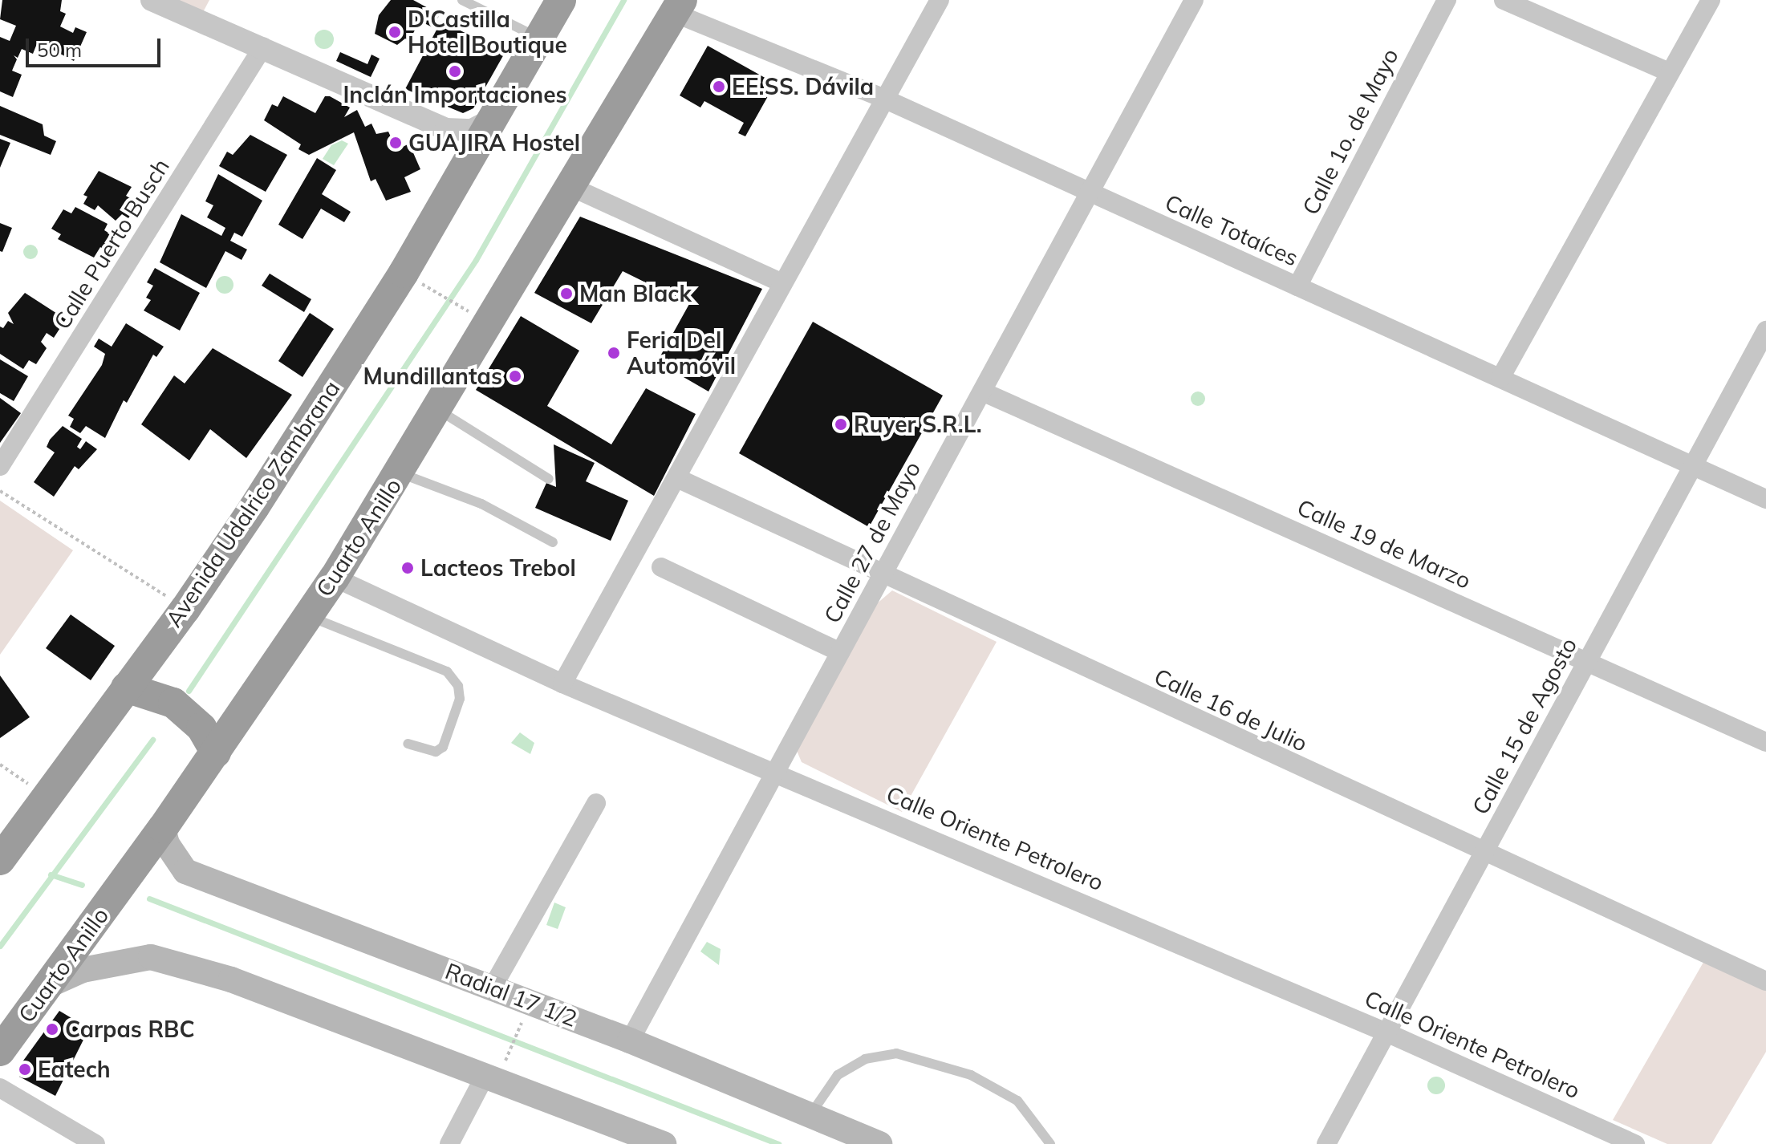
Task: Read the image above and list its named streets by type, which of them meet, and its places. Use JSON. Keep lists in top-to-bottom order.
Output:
{
  "streets": {
    "highway": ["Avenida Udalrico Zambrana", "Cuarto Anillo"],
    "main road": ["Radial 17 1/2"],
    "street": [
      "Calle 1o. de Mayo",
      "Calle Totaíces",
      "Calle Puerto Busch",
      "Calle 27 de Mayo",
      "Calle 19 de Marzo",
      "Calle 16 de Julio",
      "Calle 15 de Agosto",
      "Calle Oriente Petrolero"
    ]
  },
  "crossings": [
    ["Calle 1o. de Mayo", "Calle Totaíces"],
    ["Calle Totaíces", "Cuarto Anillo"],
    ["Calle Totaíces", "Calle 27 de Mayo"],
    ["Calle Totaíces", "Calle 15 de Agosto"],
    ["Cuarto Anillo", "Calle Oriente Petrolero"],
    ["Cuarto Anillo", "Radial 17 1/2"],
    ["Calle 27 de Mayo", "Calle 19 de Marzo"],
    ["Calle 27 de Mayo", "Calle 16 de Julio"],
    ["Calle 27 de Mayo", "Calle Oriente Petrolero"],
    ["Calle 27 de Mayo", "Radial 17 1/2"],
    ["Calle 19 de Marzo", "Calle 15 de Agosto"],
    ["Calle 16 de Julio", "Calle 15 de Agosto"],
    ["Calle 15 de Agosto", "Calle Oriente Petrolero"]
  ],
  "places": [
    "D'Castilla Hotel Boutique",
    "Inclán Importaciones",
    "EE.SS. Dávila",
    "GUAJIRA Hostel",
    "Man Black",
    "Feria Del Automóvil",
    "Mundillantas",
    "Ruyer S.R.L.",
    "Lacteos Trebol",
    "Carpas RBC",
    "Eatech"
  ],
  "scale_bar": "50 m"
}
